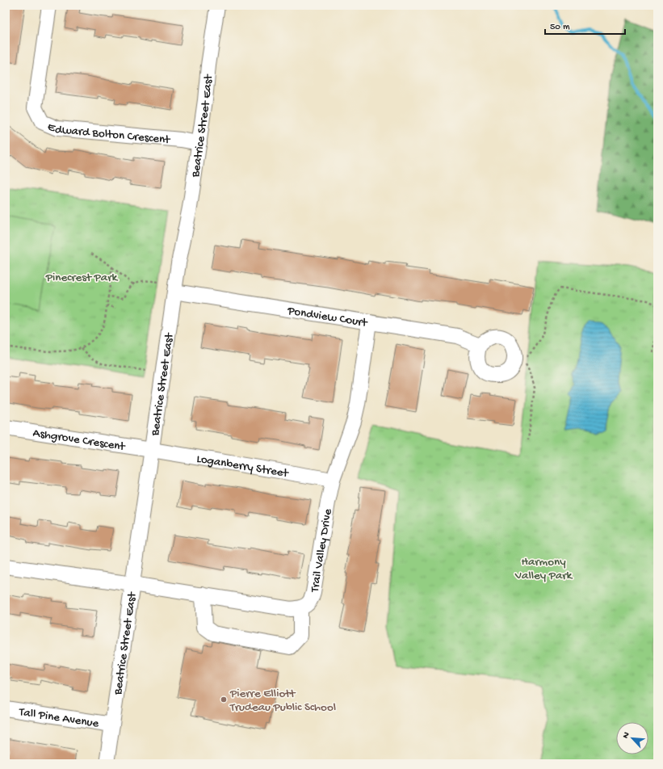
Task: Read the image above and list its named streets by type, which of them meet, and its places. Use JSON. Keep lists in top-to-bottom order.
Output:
{
  "streets": {
    "street": [
      "Beatrice Street East",
      "Edward Bolton Crescent",
      "Pondview Court",
      "Ashgrove Crescent",
      "Loganberry Street",
      "Trail Valley Drive",
      "Tall Pine Avenue"
    ]
  },
  "crossings": [
    ["Beatrice Street East", "Edward Bolton Crescent"],
    ["Beatrice Street East", "Pondview Court"],
    ["Beatrice Street East", "Ashgrove Crescent"],
    ["Beatrice Street East", "Loganberry Street"],
    ["Beatrice Street East", "Trail Valley Drive"],
    ["Beatrice Street East", "Tall Pine Avenue"],
    ["Pondview Court", "Trail Valley Drive"],
    ["Ashgrove Crescent", "Loganberry Street"],
    ["Loganberry Street", "Trail Valley Drive"]
  ],
  "parks": ["Pinecrest Park", "Harmony Valley Park"],
  "places": ["Pierre Elliott Trudeau Public School"],
  "scale_bar": "50 m",
  "north": "top left"
}
